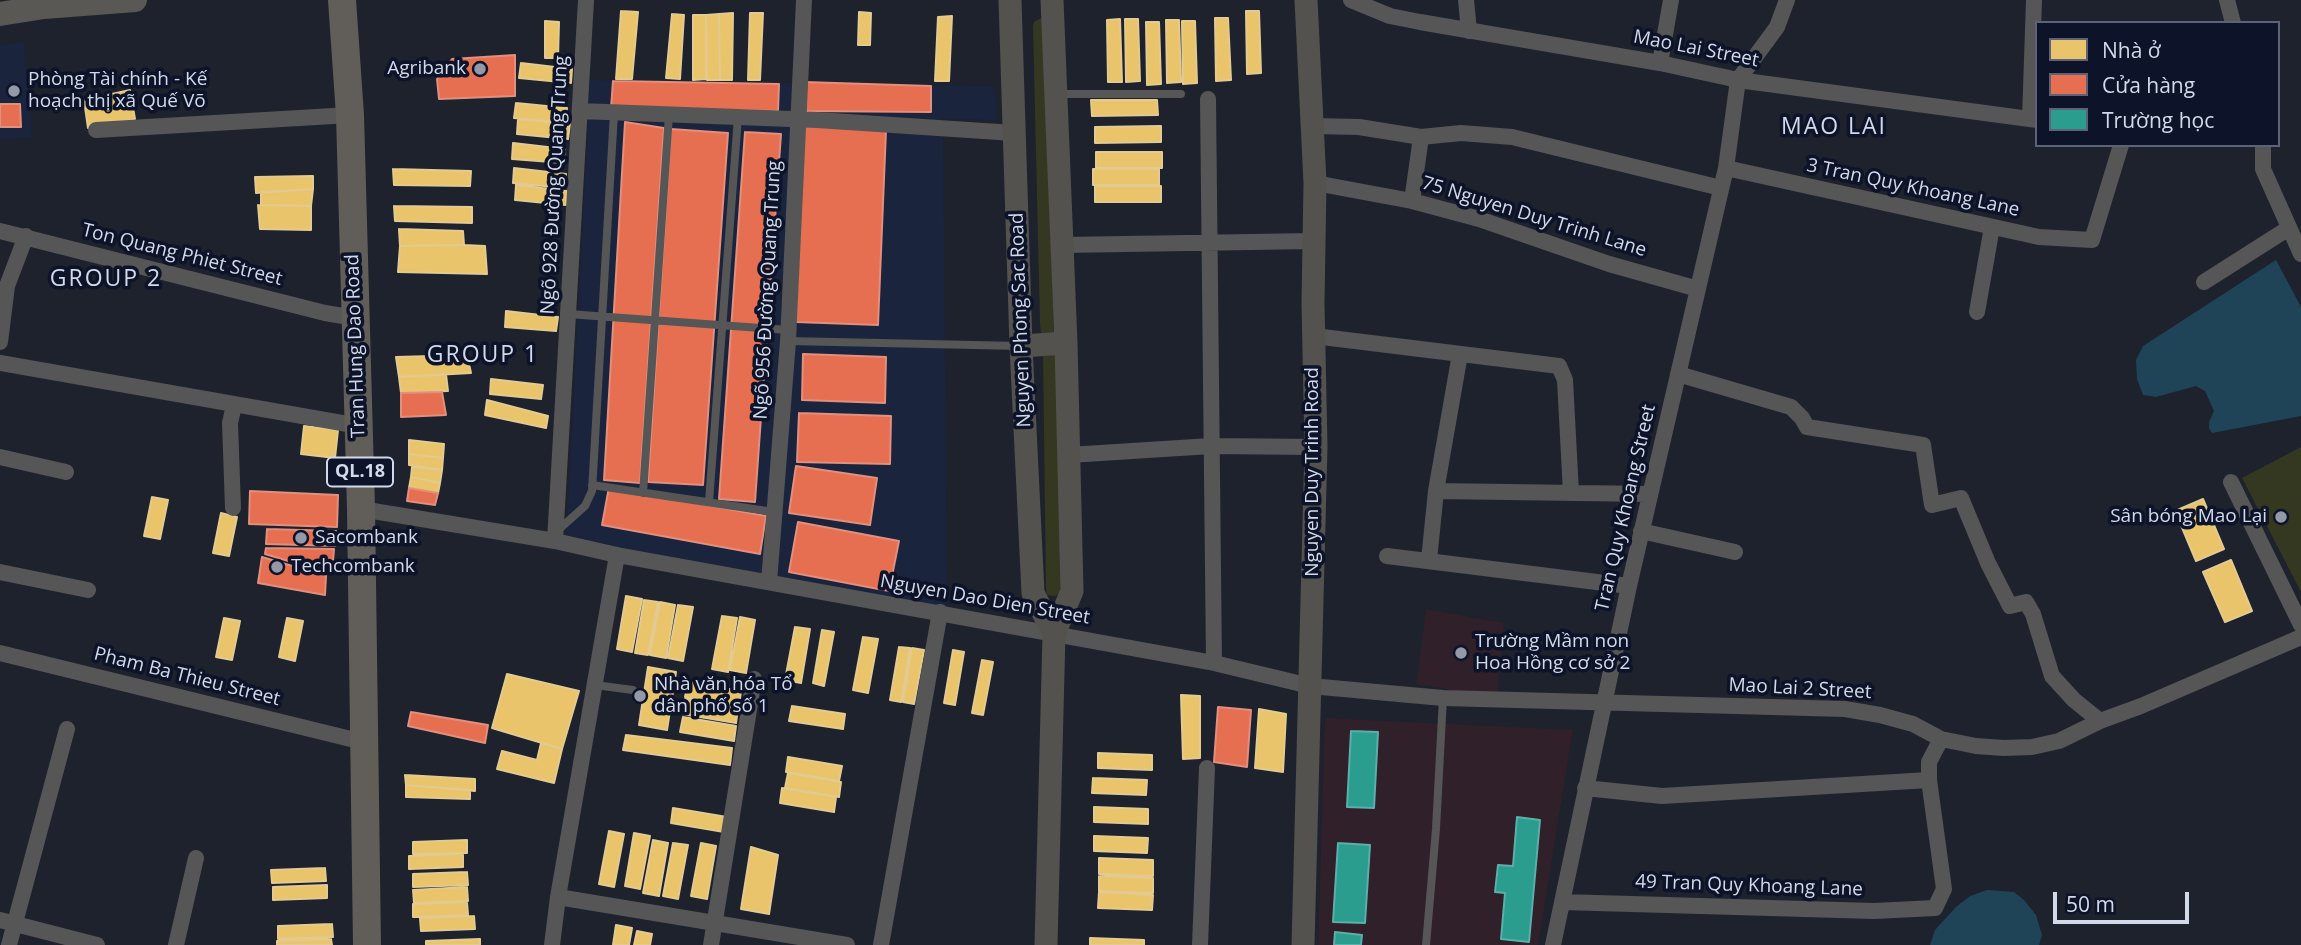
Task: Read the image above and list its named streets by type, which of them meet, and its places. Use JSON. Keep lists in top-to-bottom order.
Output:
{
  "streets": {
    "highway": ["Tran Hung Dao Road", "QL.18"],
    "main road": ["Nguyen Phong Sac Road", "Nguyen Duy Trinh Road"],
    "street": [
      "Mao Lai Street",
      "Ngõ 928 Đường Quang Trung",
      "3 Tran Quy Khoang Lane",
      "75 Nguyen Duy Trinh Lane",
      "Ton Quang Phiet Street",
      "Ngõ 956 Đường Quang Trung",
      "Tran Quy Khoang Street",
      "Nguyen Dao Dien Street",
      "Pham Ba Thieu Street",
      "Mao Lai 2 Street",
      "49 Tran Quy Khoang Lane"
    ]
  },
  "crossings": [
    ["Mao Lai Street", "Tran Quy Khoang Street"],
    ["Ngõ 928 Đường Quang Trung", "Nguyen Dao Dien Street"],
    ["3 Tran Quy Khoang Lane", "Tran Quy Khoang Street"],
    ["75 Nguyen Duy Trinh Lane", "Nguyen Duy Trinh Road"],
    ["75 Nguyen Duy Trinh Lane", "Tran Quy Khoang Street"],
    ["Ton Quang Phiet Street", "Tran Hung Dao Road"],
    ["Ngõ 956 Đường Quang Trung", "Nguyen Dao Dien Street"],
    ["Nguyen Phong Sac Road", "Nguyen Dao Dien Street"],
    ["Tran Hung Dao Road", "Nguyen Dao Dien Street"],
    ["Tran Hung Dao Road", "Pham Ba Thieu Street"],
    ["Nguyen Duy Trinh Road", "Nguyen Dao Dien Street"],
    ["Tran Quy Khoang Street", "Nguyen Dao Dien Street"],
    ["Tran Quy Khoang Street", "Mao Lai 2 Street"],
    ["Tran Quy Khoang Street", "49 Tran Quy Khoang Lane"],
    ["Nguyen Dao Dien Street", "Mao Lai 2 Street"]
  ],
  "districts": ["MAO LAI", "GROUP 2", "GROUP 1"],
  "places": [
    "Agribank",
    "Phòng Tài chính - Kế hoạch thị xã Quế Võ",
    "Sân bóng Mao Lại",
    "Sacombank",
    "Techcombank",
    "Trường Mầm non Hoa Hồng cơ sở 2",
    "Nhà văn hóa Tổ dân phố số 1"
  ],
  "legend": ["Nhà ở", "Cửa hàng", "Trường học"],
  "scale_bar": "50 m"
}
